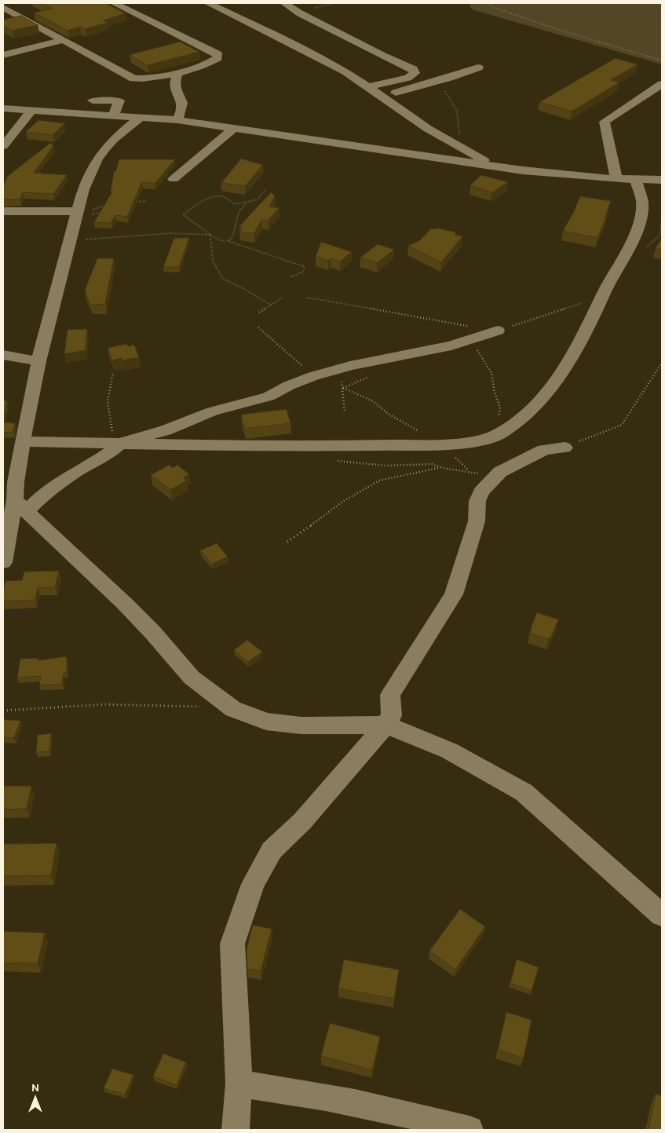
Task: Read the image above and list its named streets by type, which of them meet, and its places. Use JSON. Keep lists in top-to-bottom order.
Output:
{
  "north": "top"
}
